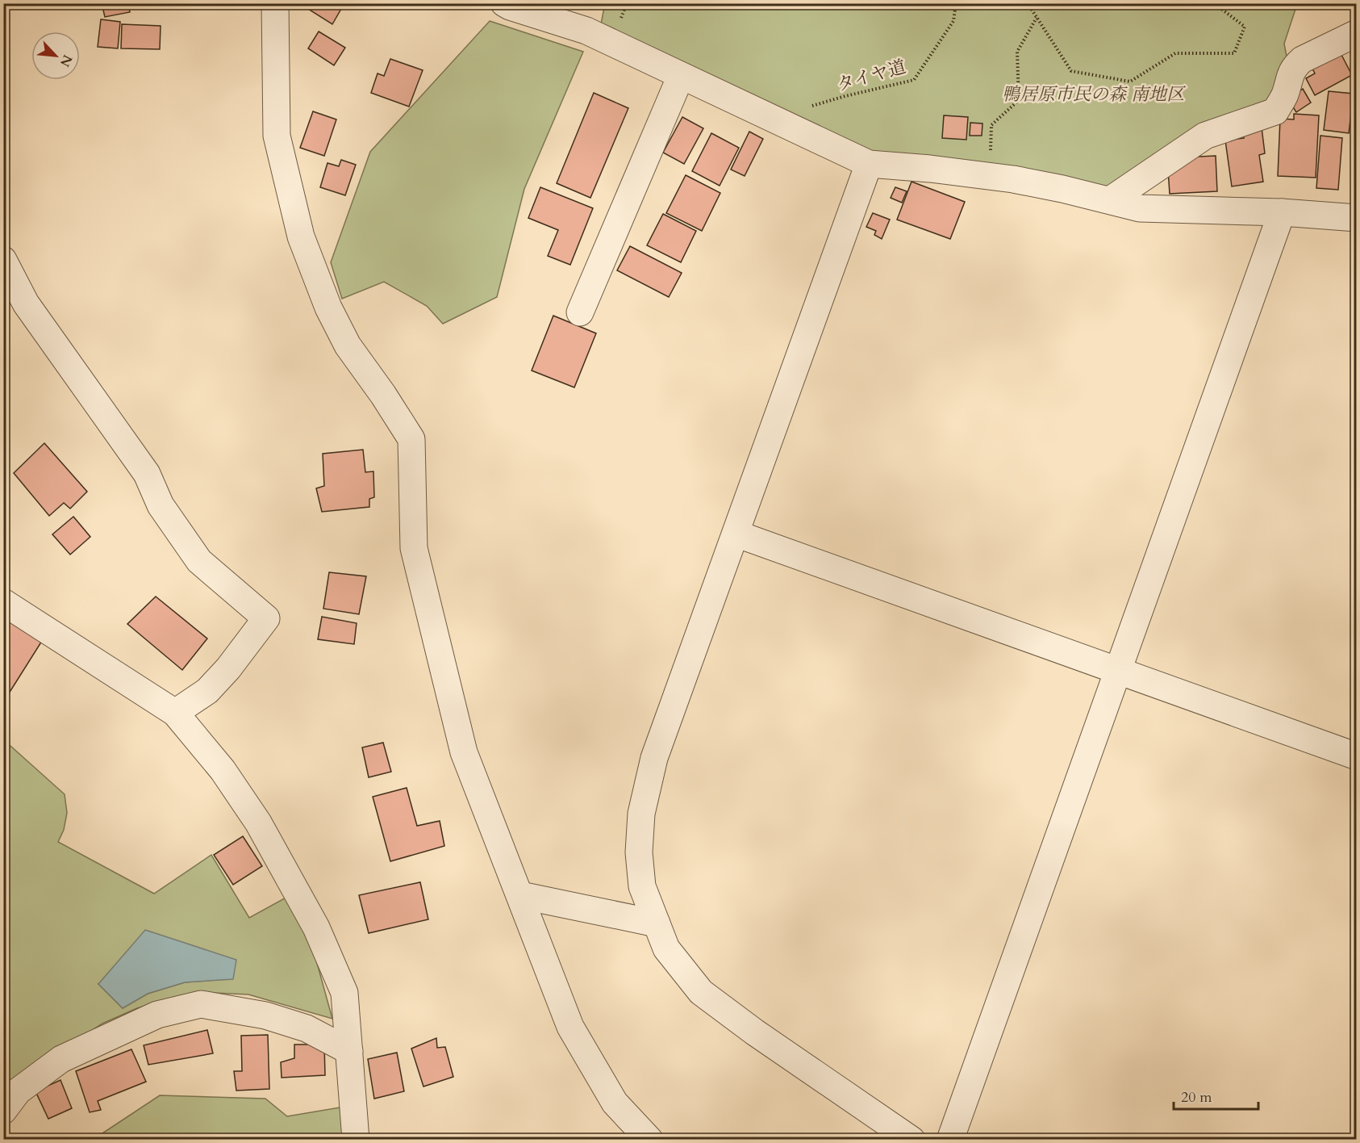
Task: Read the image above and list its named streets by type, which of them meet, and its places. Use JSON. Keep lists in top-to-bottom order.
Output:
{
  "streets": {
    "path": ["タイヤ道"]
  },
  "parks": ["鴨居原市民の森 南地区"],
  "scale_bar": "20 m",
  "north": "bottom right"
}
